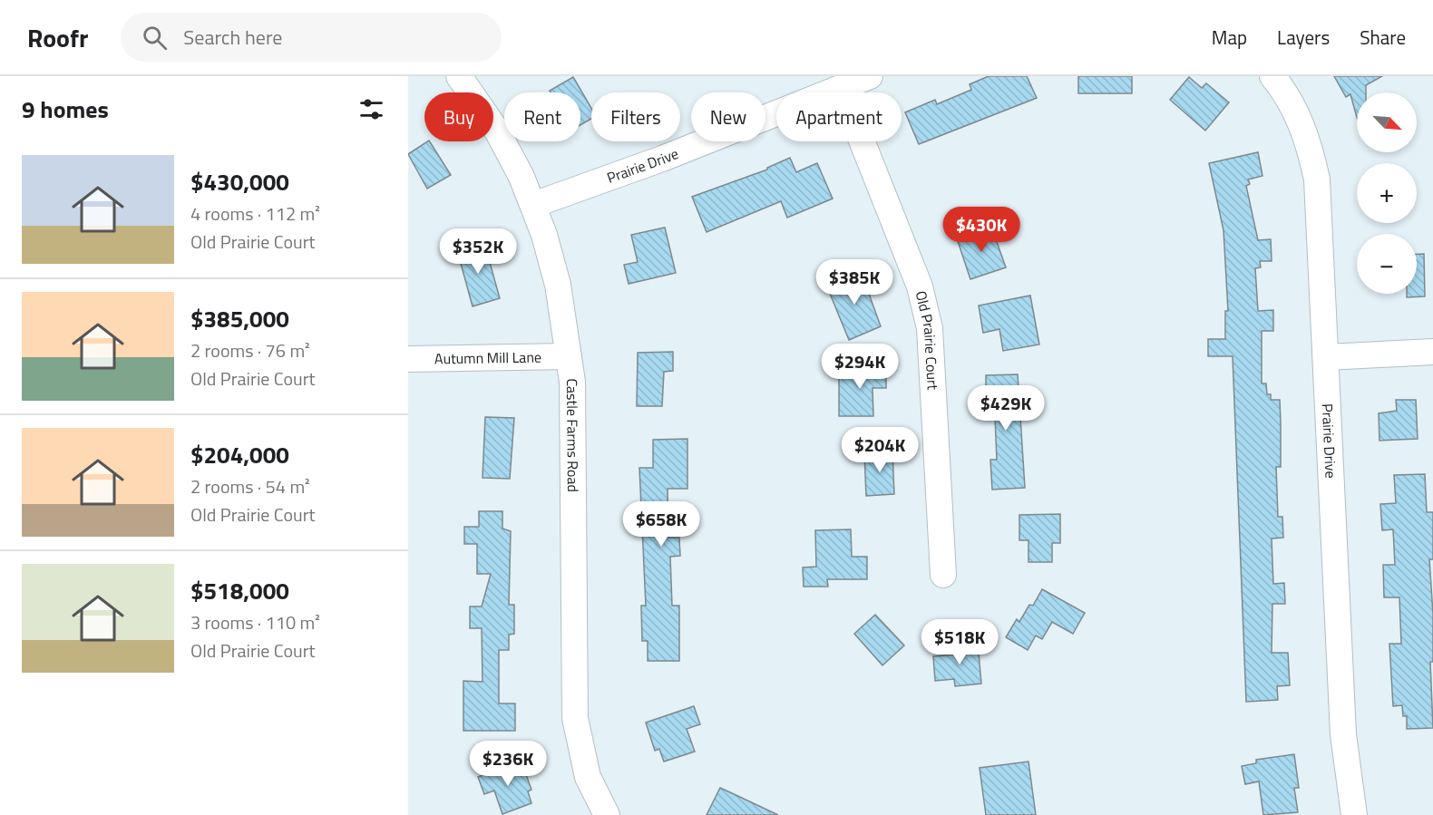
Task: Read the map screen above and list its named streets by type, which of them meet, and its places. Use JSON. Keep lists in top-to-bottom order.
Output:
{
  "streets": {
    "street": [
      "Prairie Drive",
      "Old Prairie Court",
      "Autumn Mill Lane",
      "Castle Farms Road"
    ]
  },
  "crossings": [
    ["Prairie Drive", "Old Prairie Court"],
    ["Prairie Drive", "Castle Farms Road"],
    ["Autumn Mill Lane", "Castle Farms Road"]
  ],
  "north": "bottom right",
  "page": {
    "header": "Roofr",
    "search": "Search here",
    "nav": ["Map", "Layers", "Share"],
    "heading": "9 homes",
    "map_buttons": ["+", "−"],
    "chip": [
      "Buy",
      "Rent",
      "Filters",
      "New",
      "Apartment"
    ],
    "list": [
      {
        "name": "$430,000",
        "note": "4 rooms · 112 m² · Old Prairie Court"
      },
      {
        "name": "$385,000",
        "note": "2 rooms · 76 m² · Old Prairie Court"
      },
      {
        "name": "$204,000",
        "note": "2 rooms · 54 m² · Old Prairie Court"
      },
      {
        "name": "$518,000",
        "note": "3 rooms · 110 m² · Old Prairie Court"
      }
    ],
    "price": [
      "$430K",
      "$352K",
      "$385K",
      "$294K",
      "$429K",
      "$204K",
      "$658K",
      "$518K",
      "$236K"
    ]
  }
}
